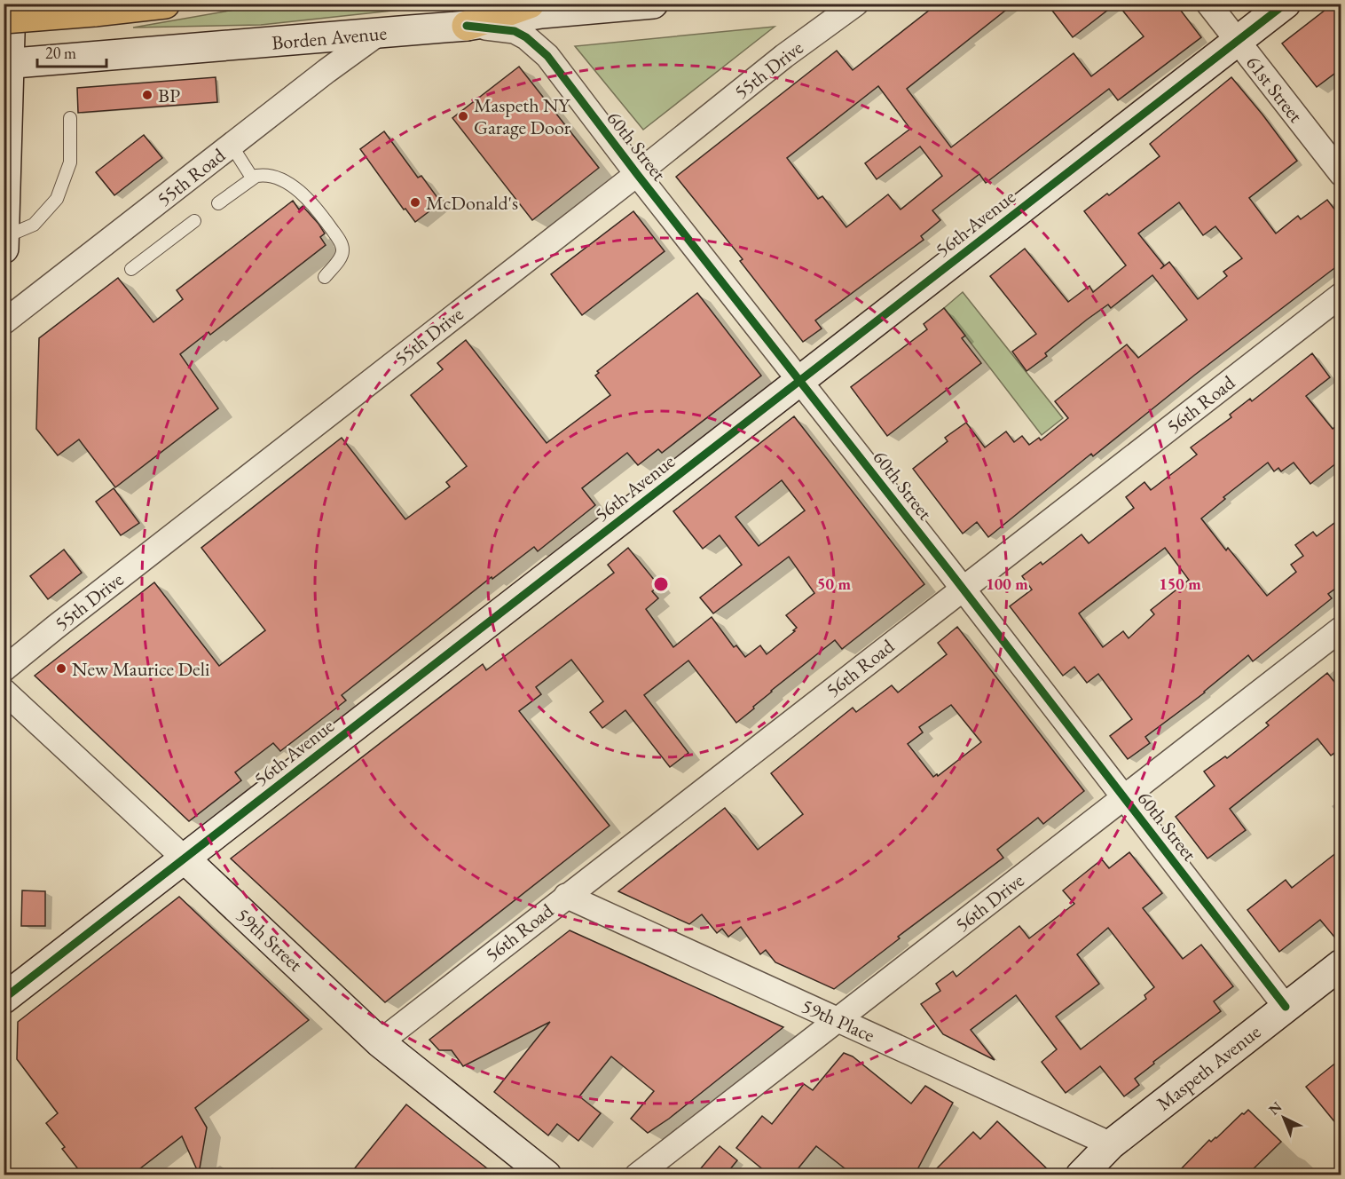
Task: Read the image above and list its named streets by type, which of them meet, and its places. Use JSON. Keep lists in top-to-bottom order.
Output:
{
  "streets": {
    "street": [
      "Borden Avenue",
      "55th Drive",
      "61st Street",
      "60th Street",
      "55th Road",
      "56th Avenue",
      "56th Road",
      "56th Drive",
      "59th Street",
      "59th Place",
      "Maspeth Avenue"
    ]
  },
  "crossings": [
    ["Borden Avenue", "60th Street"],
    ["Borden Avenue", "55th Road"],
    ["55th Drive", "60th Street"],
    ["61st Street", "56th Avenue"],
    ["60th Street", "56th Avenue"],
    ["60th Street", "56th Road"],
    ["60th Street", "56th Drive"],
    ["60th Street", "Maspeth Avenue"],
    ["56th Avenue", "59th Street"],
    ["56th Road", "59th Street"],
    ["56th Road", "59th Place"],
    ["56th Drive", "59th Place"],
    ["59th Place", "Maspeth Avenue"]
  ],
  "places": [
    "BP",
    "Maspeth NY Garage Door",
    "McDonald's",
    "New Maurice Deli"
  ],
  "scale_bar": "20 m",
  "north": "top left",
  "rings": ["50 m", "100 m", "150 m"]
}
